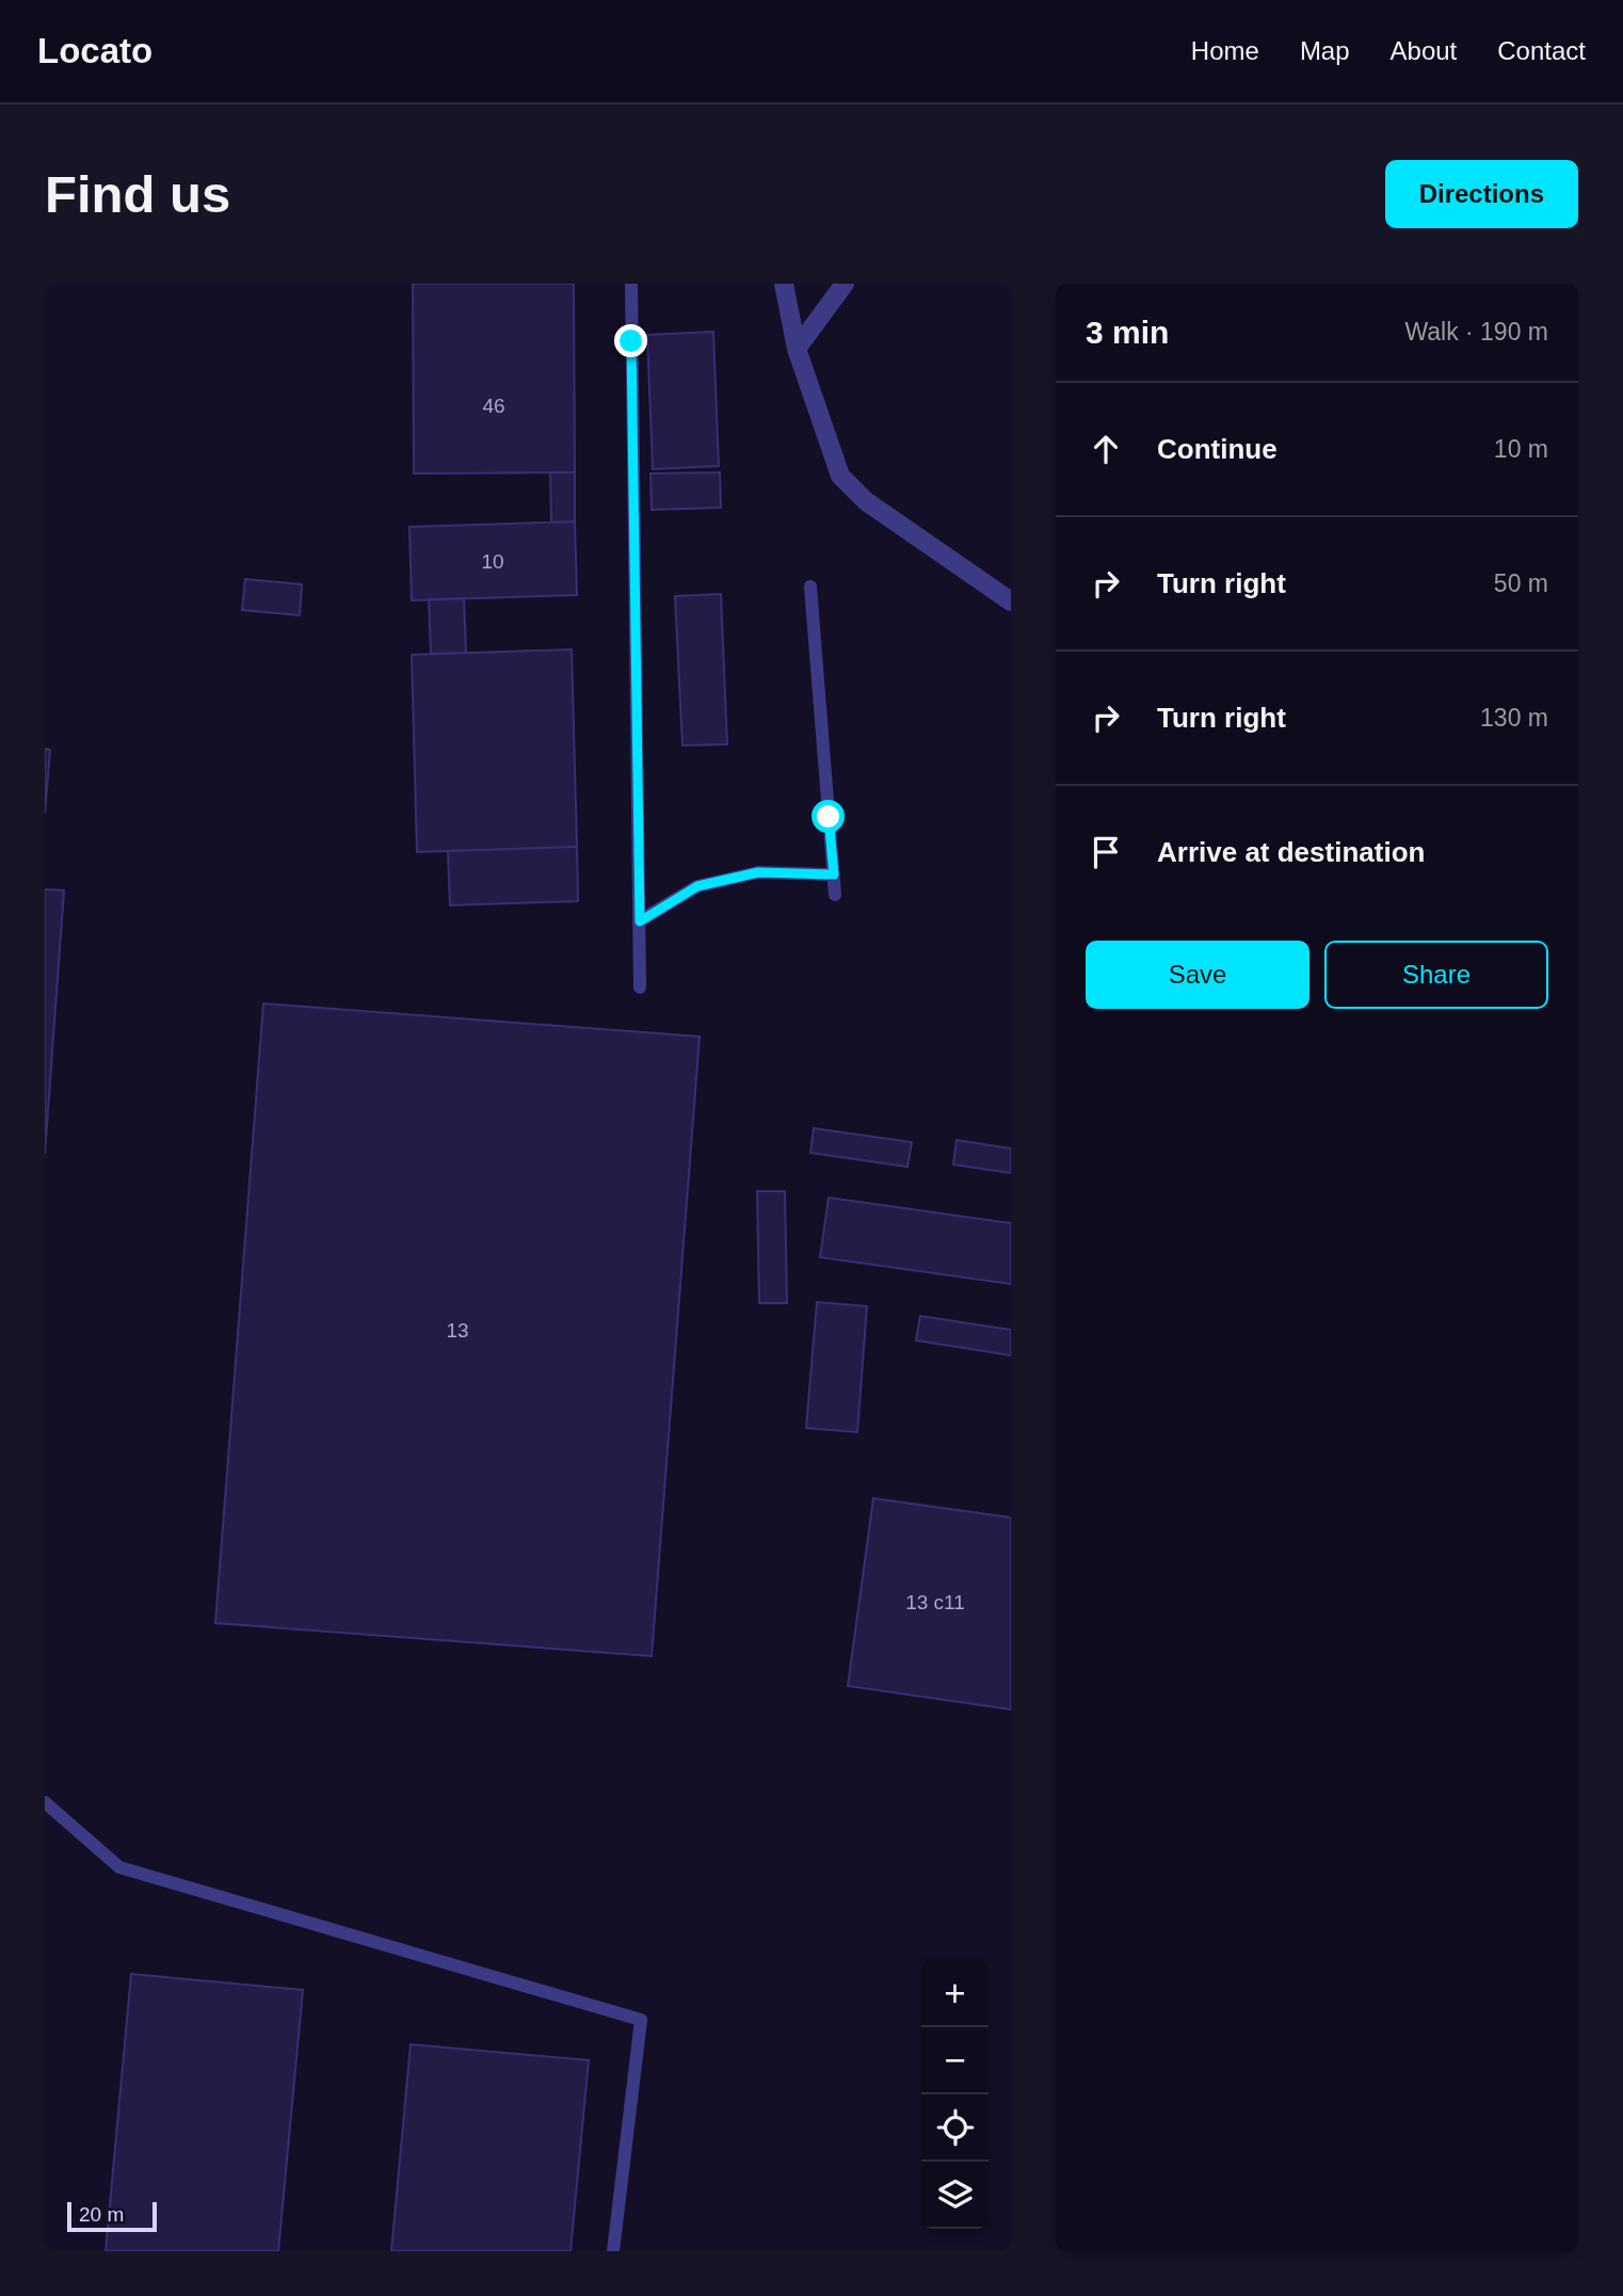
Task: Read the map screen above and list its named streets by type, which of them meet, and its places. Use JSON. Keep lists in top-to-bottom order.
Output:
{
  "house_numbers": [
    "46",
    "10",
    "13",
    "13 с11"
  ],
  "scale_bar": "20 m",
  "page": {
    "header": "Locato",
    "nav": [
      "Home",
      "Map",
      "About",
      "Contact"
    ],
    "buttons": [
      "Directions",
      ["Save", "Share"]
    ],
    "title": "Find us",
    "heading": ["3 min", "Walk · 190 m"],
    "list": [
      ["Continue", "10 m"],
      ["Turn right", "50 m"],
      ["Turn right", "130 m"],
      "Arrive at destination"
    ],
    "map_buttons": ["+", "−"],
    "scale": "20 m"
  }
}
